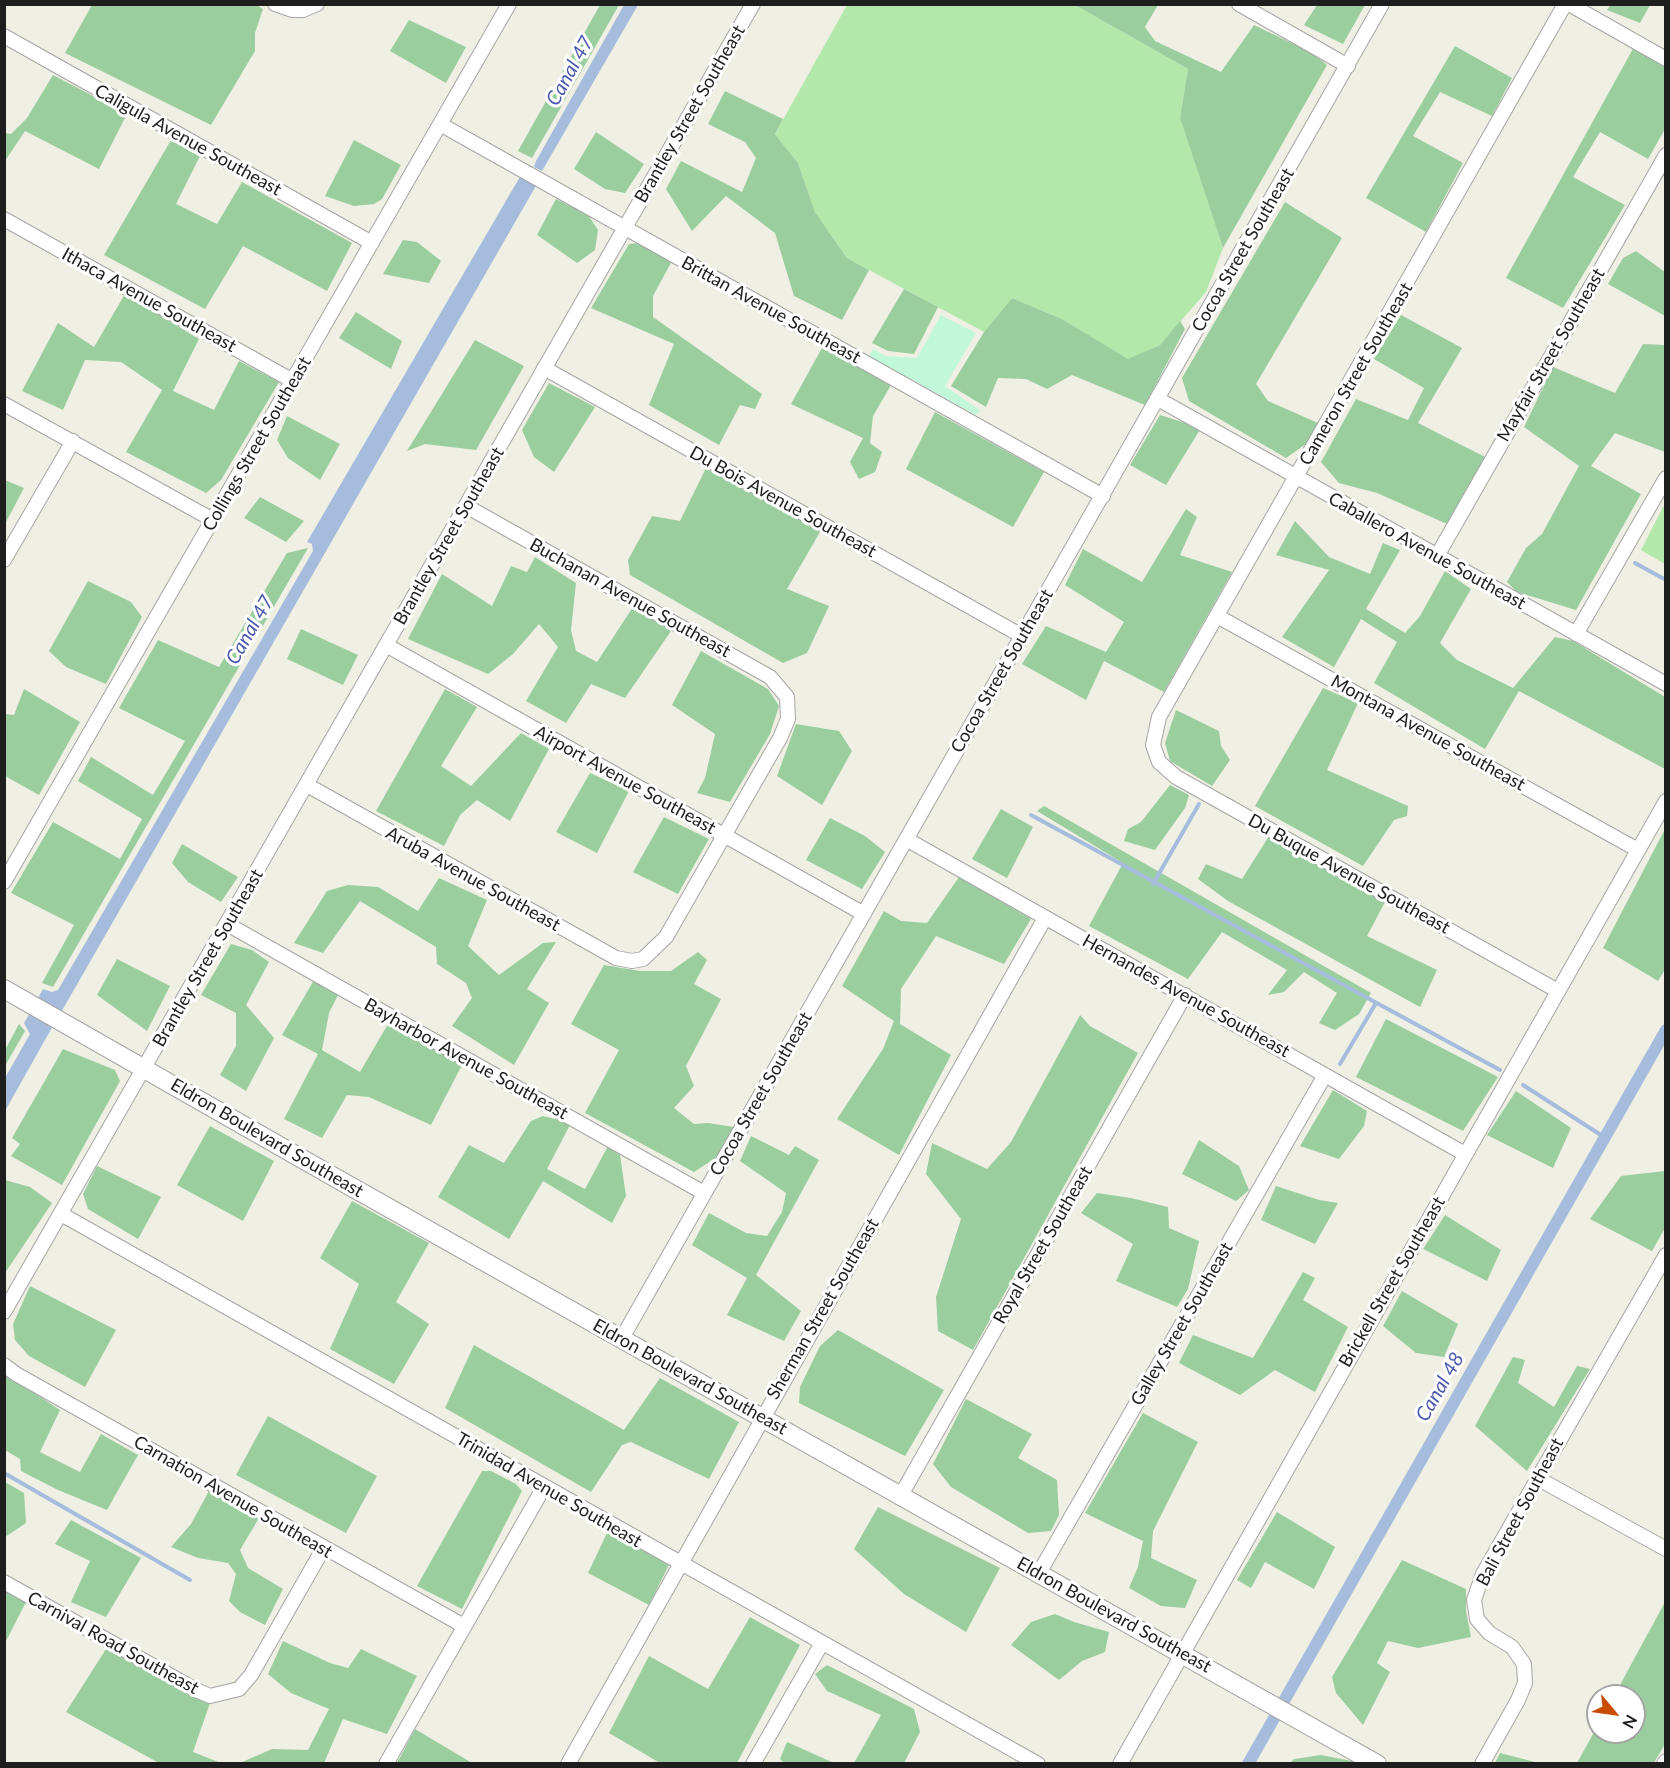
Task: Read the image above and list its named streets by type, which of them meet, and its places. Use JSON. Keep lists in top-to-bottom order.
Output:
{
  "streets": {
    "street": [
      "Brantley Street Southeast",
      "Caligula Avenue Southeast",
      "Cocoa Street Southeast",
      "Ithaca Avenue Southeast",
      "Brittan Avenue Southeast",
      "Mayfair Street Southeast",
      "Cameron Street Southeast",
      "Collings Street Southeast",
      "Du Bois Avenue Southeast",
      "Caballero Avenue Southeast",
      "Buchanan Avenue Southeast",
      "Montana Avenue Southeast",
      "Airport Avenue Southeast",
      "Du Buque Avenue Southeast",
      "Aruba Avenue Southeast",
      "Hernandes Avenue Southeast",
      "Bayharbor Avenue Southeast",
      "Eldron Boulevard Southeast",
      "Royal Street Southeast",
      "Brickell Street Southeast",
      "Sherman Street Southeast",
      "Galley Street Southeast",
      "Trinidad Avenue Southeast",
      "Carnation Avenue Southeast",
      "Bali Street Southeast",
      "Carnival Road Southeast"
    ]
  },
  "crossings": [
    ["Brantley Street Southeast", "Brittan Avenue Southeast"],
    ["Brantley Street Southeast", "Du Bois Avenue Southeast"],
    ["Brantley Street Southeast", "Buchanan Avenue Southeast"],
    ["Brantley Street Southeast", "Airport Avenue Southeast"],
    ["Brantley Street Southeast", "Aruba Avenue Southeast"],
    ["Brantley Street Southeast", "Bayharbor Avenue Southeast"],
    ["Brantley Street Southeast", "Eldron Boulevard Southeast"],
    ["Brantley Street Southeast", "Trinidad Avenue Southeast"],
    ["Caligula Avenue Southeast", "Collings Street Southeast"],
    ["Cocoa Street Southeast", "Brittan Avenue Southeast"],
    ["Cocoa Street Southeast", "Du Bois Avenue Southeast"],
    ["Cocoa Street Southeast", "Caballero Avenue Southeast"],
    ["Cocoa Street Southeast", "Airport Avenue Southeast"],
    ["Cocoa Street Southeast", "Hernandes Avenue Southeast"],
    ["Cocoa Street Southeast", "Bayharbor Avenue Southeast"],
    ["Cocoa Street Southeast", "Eldron Boulevard Southeast"],
    ["Ithaca Avenue Southeast", "Collings Street Southeast"],
    ["Brittan Avenue Southeast", "Collings Street Southeast"],
    ["Mayfair Street Southeast", "Caballero Avenue Southeast"],
    ["Cameron Street Southeast", "Caballero Avenue Southeast"],
    ["Cameron Street Southeast", "Montana Avenue Southeast"],
    ["Cameron Street Southeast", "Du Buque Avenue Southeast"],
    ["Buchanan Avenue Southeast", "Airport Avenue Southeast"],
    ["Buchanan Avenue Southeast", "Aruba Avenue Southeast"],
    ["Montana Avenue Southeast", "Brickell Street Southeast"],
    ["Airport Avenue Southeast", "Aruba Avenue Southeast"],
    ["Du Buque Avenue Southeast", "Brickell Street Southeast"],
    ["Hernandes Avenue Southeast", "Royal Street Southeast"],
    ["Hernandes Avenue Southeast", "Brickell Street Southeast"],
    ["Hernandes Avenue Southeast", "Sherman Street Southeast"],
    ["Hernandes Avenue Southeast", "Galley Street Southeast"],
    ["Eldron Boulevard Southeast", "Royal Street Southeast"],
    ["Eldron Boulevard Southeast", "Brickell Street Southeast"],
    ["Eldron Boulevard Southeast", "Sherman Street Southeast"],
    ["Eldron Boulevard Southeast", "Galley Street Southeast"],
    ["Sherman Street Southeast", "Trinidad Avenue Southeast"],
    ["Carnation Avenue Southeast", "Carnival Road Southeast"]
  ],
  "water": ["Canal 47", "Canal 48"],
  "north": "bottom right"
}
